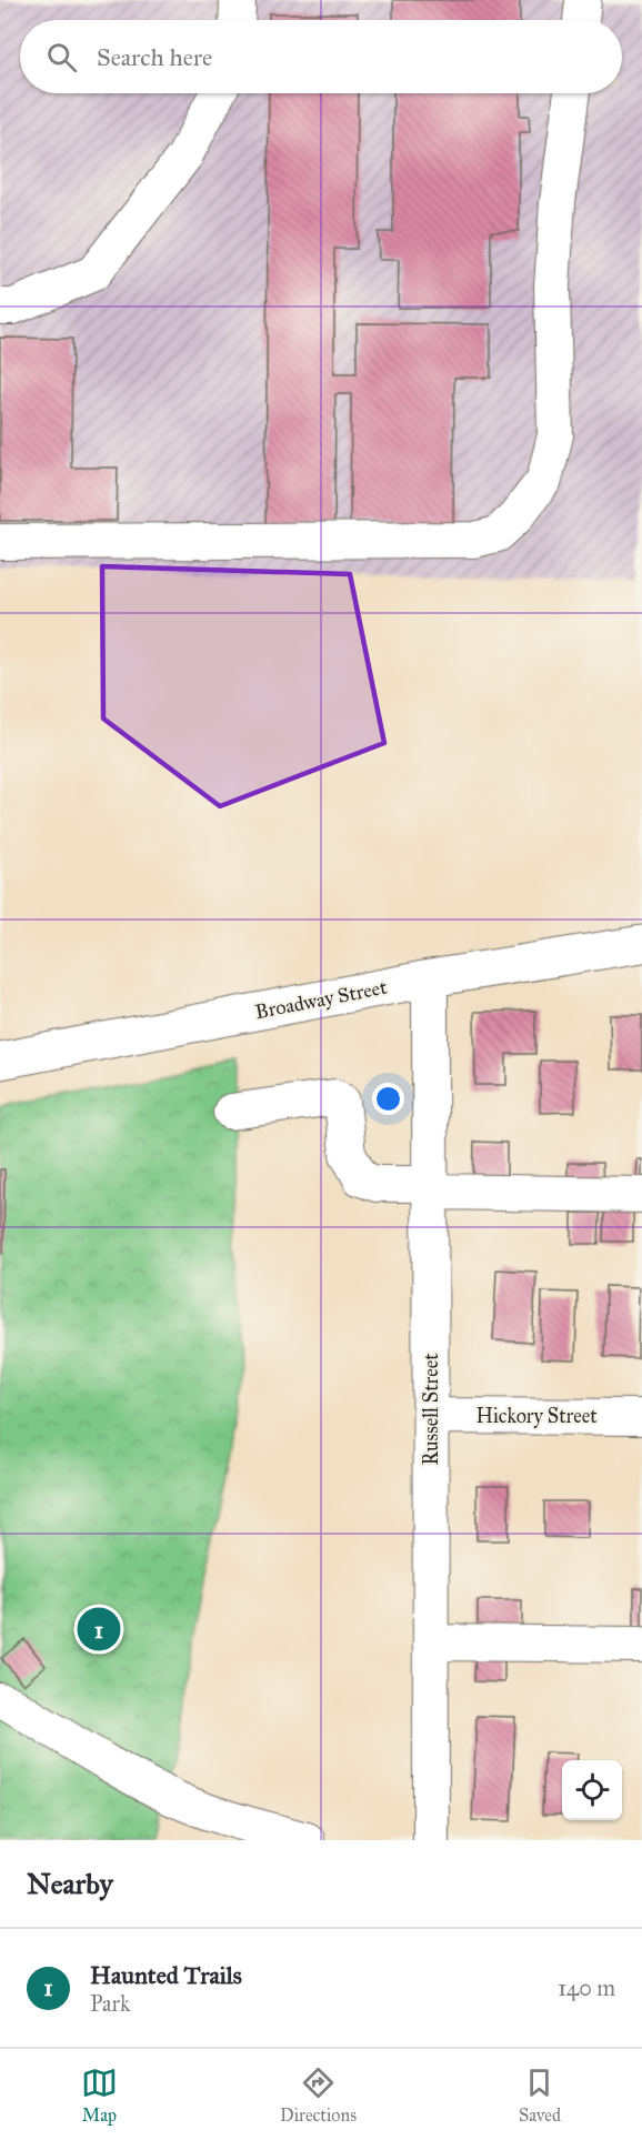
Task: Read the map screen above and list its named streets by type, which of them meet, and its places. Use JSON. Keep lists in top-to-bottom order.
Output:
{
  "streets": {
    "main road": ["Broadway Street"],
    "street": ["Russell Street", "Hickory Street"]
  },
  "crossings": [
    ["Broadway Street", "Russell Street"],
    ["Russell Street", "Hickory Street"]
  ],
  "page": {
    "search": "Search here",
    "pins": "1",
    "heading": "Nearby",
    "list": [
      {
        "mark": "1",
        "name": "Haunted Trails",
        "note": "Park",
        "value": "140 m"
      }
    ],
    "nav": ["Map", "Directions", "Saved"]
  }
}
